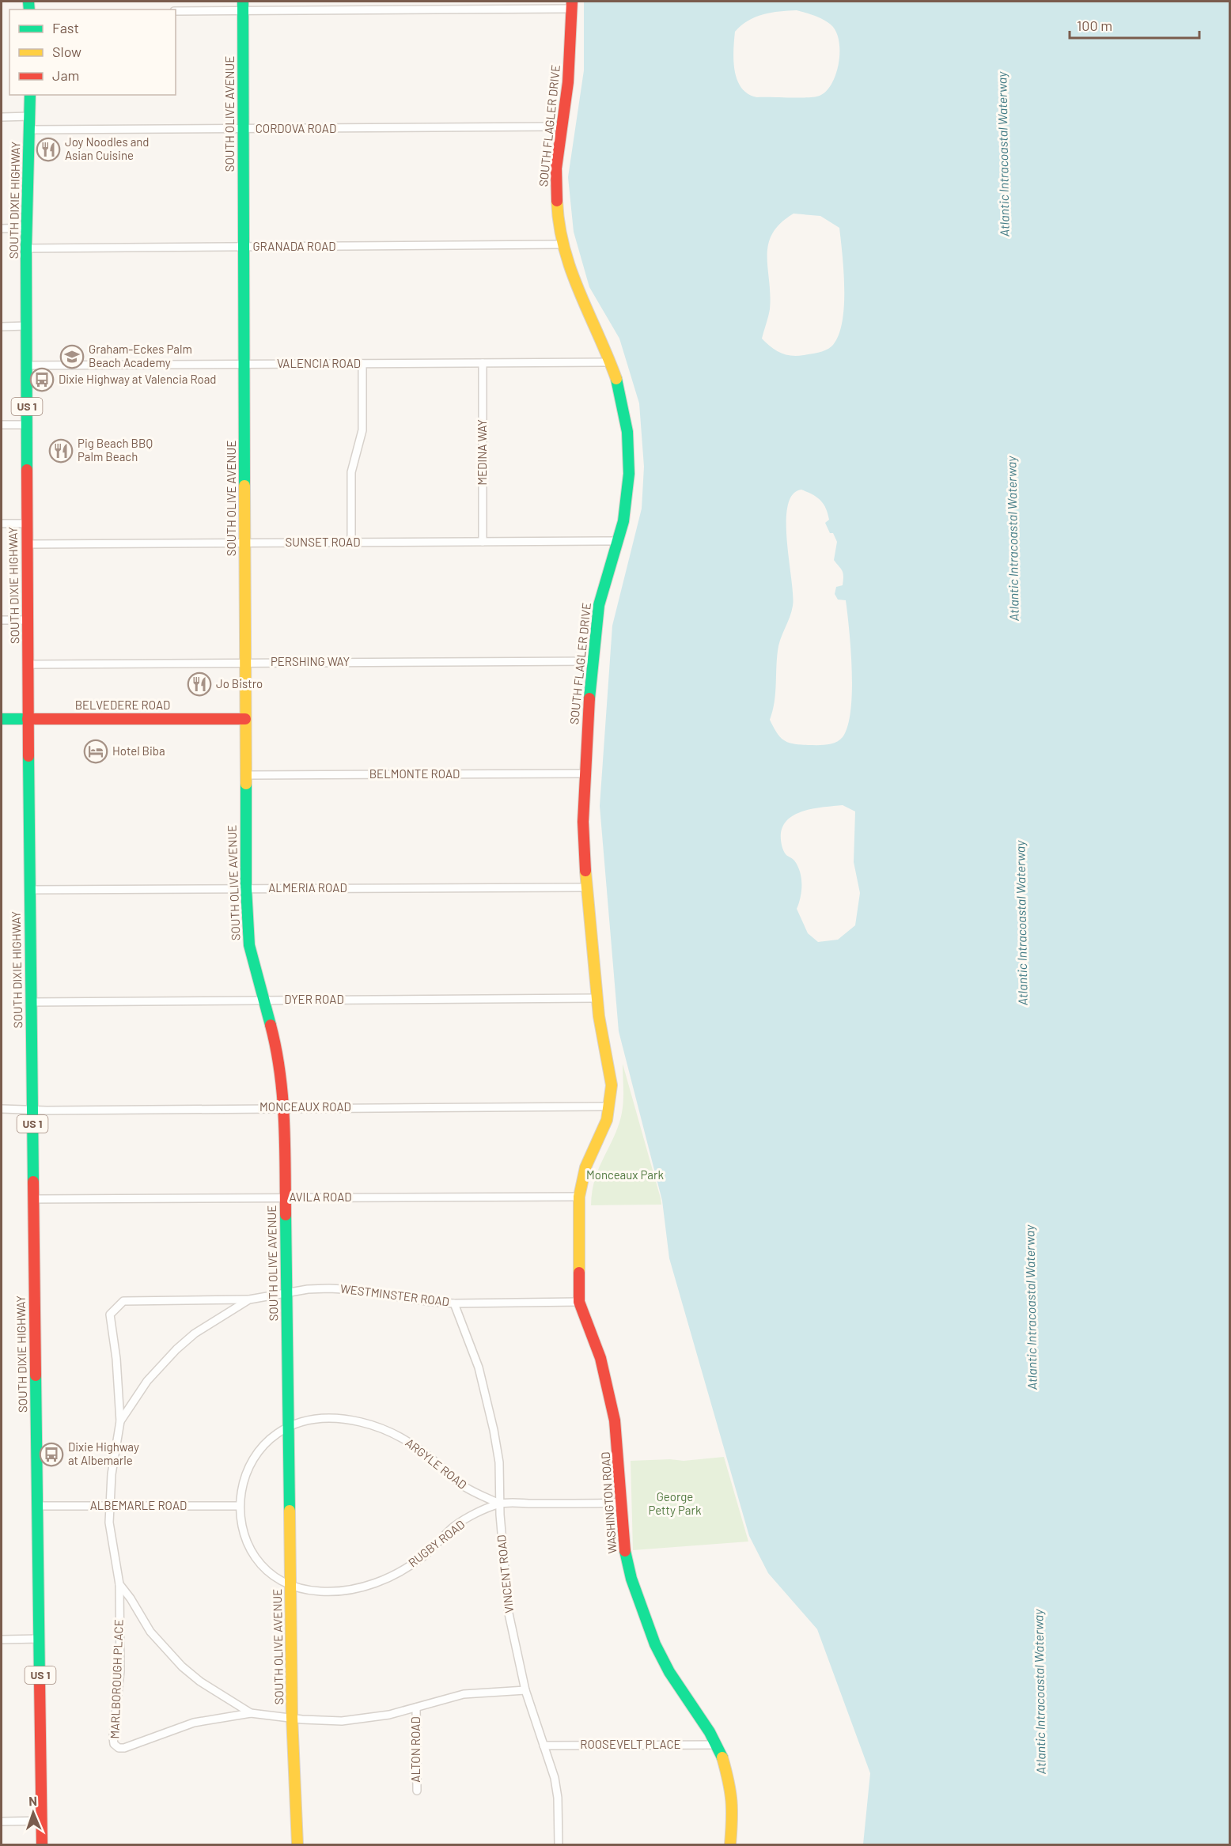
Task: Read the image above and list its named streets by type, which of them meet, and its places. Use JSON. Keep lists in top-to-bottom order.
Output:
{
  "streets": {
    "street": [
      "SOUTH OLIVE AVENUE",
      "SOUTH FLAGLER DRIVE",
      "CORDOVA ROAD",
      "SOUTH DIXIE HIGHWAY",
      "GRANADA ROAD",
      "VALENCIA ROAD",
      "US 1",
      "MEDINA WAY",
      "SUNSET ROAD",
      "PERSHING WAY",
      "BELVEDERE ROAD",
      "BELMONTE ROAD",
      "ALMERIA ROAD",
      "DYER ROAD",
      "MONCEAUX ROAD",
      "AVILA ROAD",
      "WESTMINSTER ROAD",
      "ARGYLE ROAD",
      "WASHINGTON ROAD",
      "ALBEMARLE ROAD",
      "RUGBY ROAD",
      "VINCENT ROAD",
      "MARLBOROUGH PLACE",
      "ROOSEVELT PLACE",
      "ALTON ROAD"
    ]
  },
  "crossings": [
    ["SOUTH OLIVE AVENUE", "CORDOVA ROAD"],
    ["SOUTH OLIVE AVENUE", "GRANADA ROAD"],
    ["SOUTH OLIVE AVENUE", "VALENCIA ROAD"],
    ["SOUTH OLIVE AVENUE", "SUNSET ROAD"],
    ["SOUTH OLIVE AVENUE", "PERSHING WAY"],
    ["SOUTH OLIVE AVENUE", "BELVEDERE ROAD"],
    ["SOUTH OLIVE AVENUE", "BELMONTE ROAD"],
    ["SOUTH OLIVE AVENUE", "ALMERIA ROAD"],
    ["SOUTH OLIVE AVENUE", "DYER ROAD"],
    ["SOUTH OLIVE AVENUE", "MONCEAUX ROAD"],
    ["SOUTH OLIVE AVENUE", "AVILA ROAD"],
    ["SOUTH OLIVE AVENUE", "WESTMINSTER ROAD"],
    ["SOUTH OLIVE AVENUE", "ARGYLE ROAD"],
    ["SOUTH OLIVE AVENUE", "RUGBY ROAD"],
    ["SOUTH FLAGLER DRIVE", "CORDOVA ROAD"],
    ["SOUTH FLAGLER DRIVE", "GRANADA ROAD"],
    ["SOUTH FLAGLER DRIVE", "VALENCIA ROAD"],
    ["SOUTH FLAGLER DRIVE", "SUNSET ROAD"],
    ["SOUTH FLAGLER DRIVE", "PERSHING WAY"],
    ["SOUTH FLAGLER DRIVE", "BELMONTE ROAD"],
    ["SOUTH FLAGLER DRIVE", "ALMERIA ROAD"],
    ["SOUTH FLAGLER DRIVE", "DYER ROAD"],
    ["SOUTH FLAGLER DRIVE", "MONCEAUX ROAD"],
    ["SOUTH FLAGLER DRIVE", "AVILA ROAD"],
    ["SOUTH FLAGLER DRIVE", "WASHINGTON ROAD"],
    ["CORDOVA ROAD", "SOUTH DIXIE HIGHWAY"],
    ["SOUTH DIXIE HIGHWAY", "GRANADA ROAD"],
    ["SOUTH DIXIE HIGHWAY", "VALENCIA ROAD"],
    ["SOUTH DIXIE HIGHWAY", "SUNSET ROAD"],
    ["SOUTH DIXIE HIGHWAY", "PERSHING WAY"],
    ["SOUTH DIXIE HIGHWAY", "BELVEDERE ROAD"],
    ["SOUTH DIXIE HIGHWAY", "ALMERIA ROAD"],
    ["SOUTH DIXIE HIGHWAY", "DYER ROAD"],
    ["SOUTH DIXIE HIGHWAY", "MONCEAUX ROAD"],
    ["SOUTH DIXIE HIGHWAY", "AVILA ROAD"],
    ["SOUTH DIXIE HIGHWAY", "ALBEMARLE ROAD"],
    ["VALENCIA ROAD", "MEDINA WAY"],
    ["MEDINA WAY", "SUNSET ROAD"],
    ["AVILA ROAD", "WASHINGTON ROAD"],
    ["WESTMINSTER ROAD", "WASHINGTON ROAD"],
    ["WESTMINSTER ROAD", "ALBEMARLE ROAD"],
    ["WESTMINSTER ROAD", "VINCENT ROAD"],
    ["WESTMINSTER ROAD", "MARLBOROUGH PLACE"],
    ["ARGYLE ROAD", "RUGBY ROAD"],
    ["ARGYLE ROAD", "VINCENT ROAD"],
    ["WASHINGTON ROAD", "ROOSEVELT PLACE"],
    ["ALBEMARLE ROAD", "RUGBY ROAD"],
    ["RUGBY ROAD", "VINCENT ROAD"],
    ["VINCENT ROAD", "ROOSEVELT PLACE"]
  ],
  "water": ["Atlantic Intracoastal Waterway"],
  "parks": ["Monceaux Park", "George Petty Park"],
  "places": {
    "restaurant": ["Joy Noodles and Asian Cuisine", "Pig Beach BBQ Palm Beach", "Jo Bistro"],
    "school or university": ["Graham-Eckes Palm Beach Academy"],
    "bus stop": ["Dixie Highway at Valencia Road", "Dixie Highway at Albemarle"],
    "hotel": ["Hotel Biba"]
  },
  "legend": ["Fast", "Slow", "Jam"],
  "scale_bar": "100 m",
  "north": "top"
}
